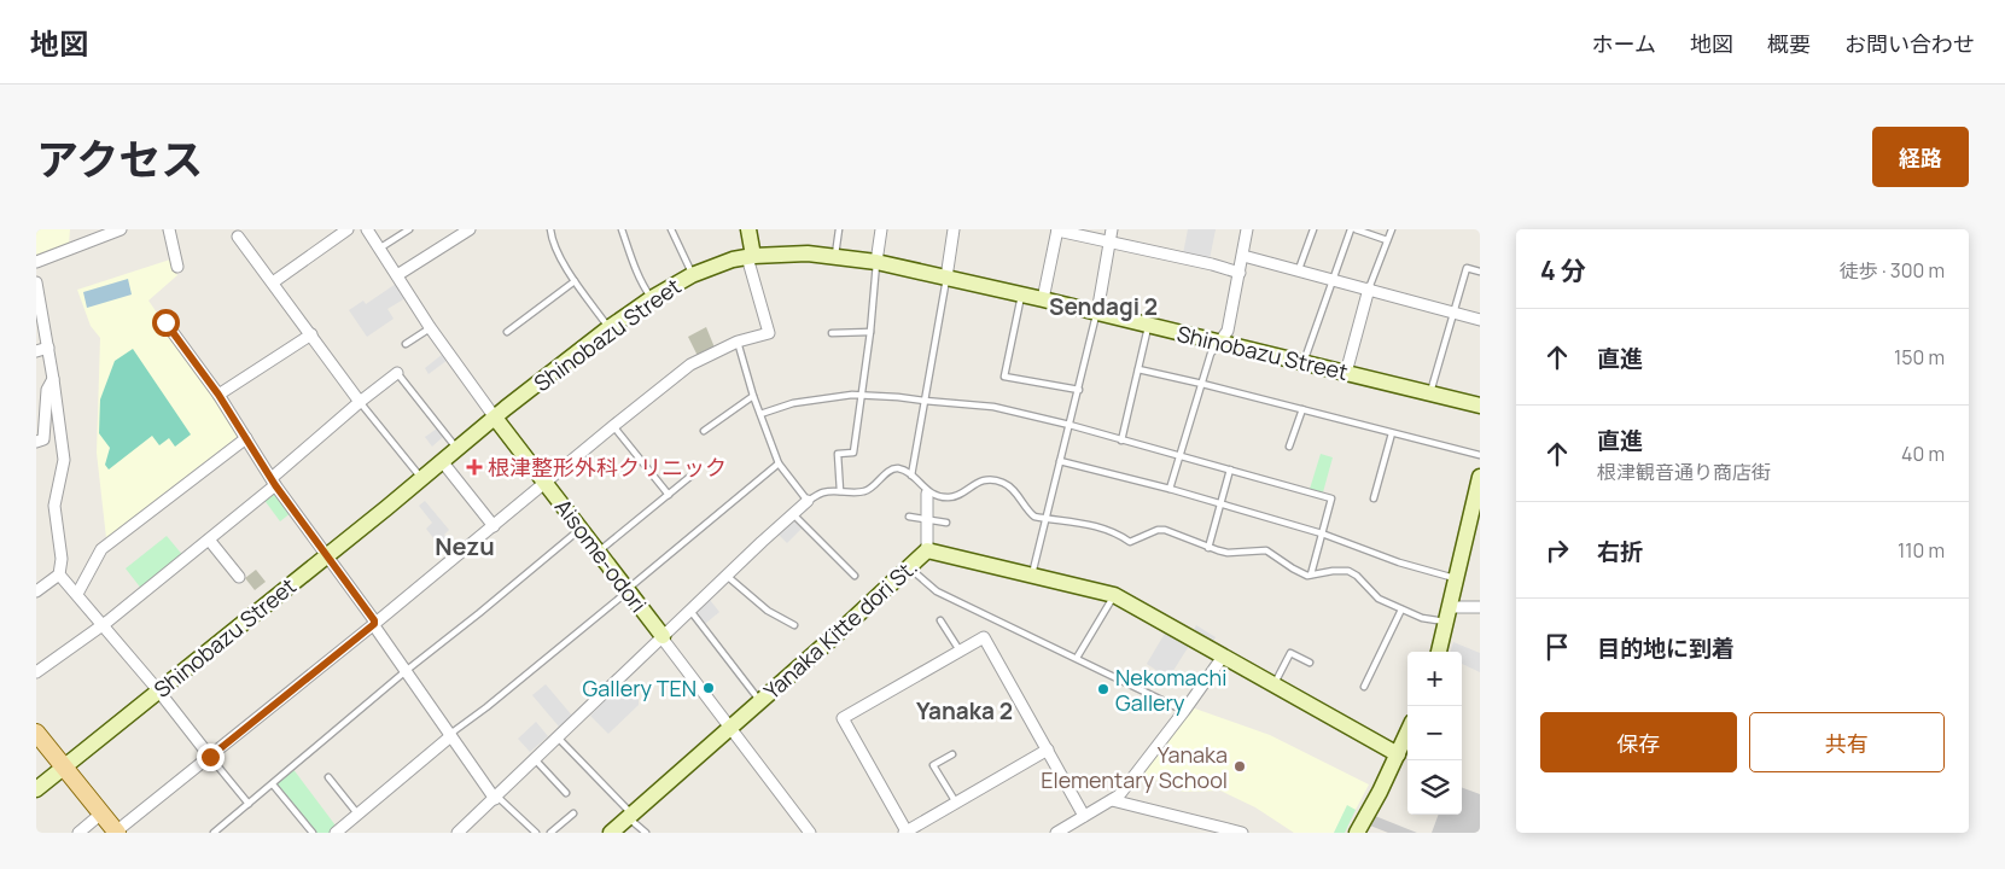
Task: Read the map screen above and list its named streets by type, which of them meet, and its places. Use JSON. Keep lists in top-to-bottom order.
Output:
{
  "streets": {
    "main road": ["Shinobazu Street", "Aisome-odori", "Yanaka Kitte dori St."]
  },
  "crossings": [
    ["Shinobazu Street", "Aisome-odori"]
  ],
  "districts": ["Sendagi 2", "Nezu", "Yanaka 2"],
  "places": {
    "health": ["根津整形外科クリニック"],
    "other": ["Gallery TEN", "Nekomachi Gallery", "Yanaka Elementary School"]
  },
  "page": {
    "header": "地図",
    "nav": [
      "ホーム",
      "地図",
      "概要",
      "お問い合わせ"
    ],
    "title": "アクセス",
    "buttons": [
      "経路",
      ["保存", "共有"]
    ],
    "heading": ["4 分", "徒歩 · 300 m"],
    "list": [
      ["直進", "150 m"],
      ["直進", "根津観音通り商店街", "40 m"],
      ["右折", "110 m"],
      "目的地に到着"
    ],
    "map_buttons": ["+", "−"]
  }
}
